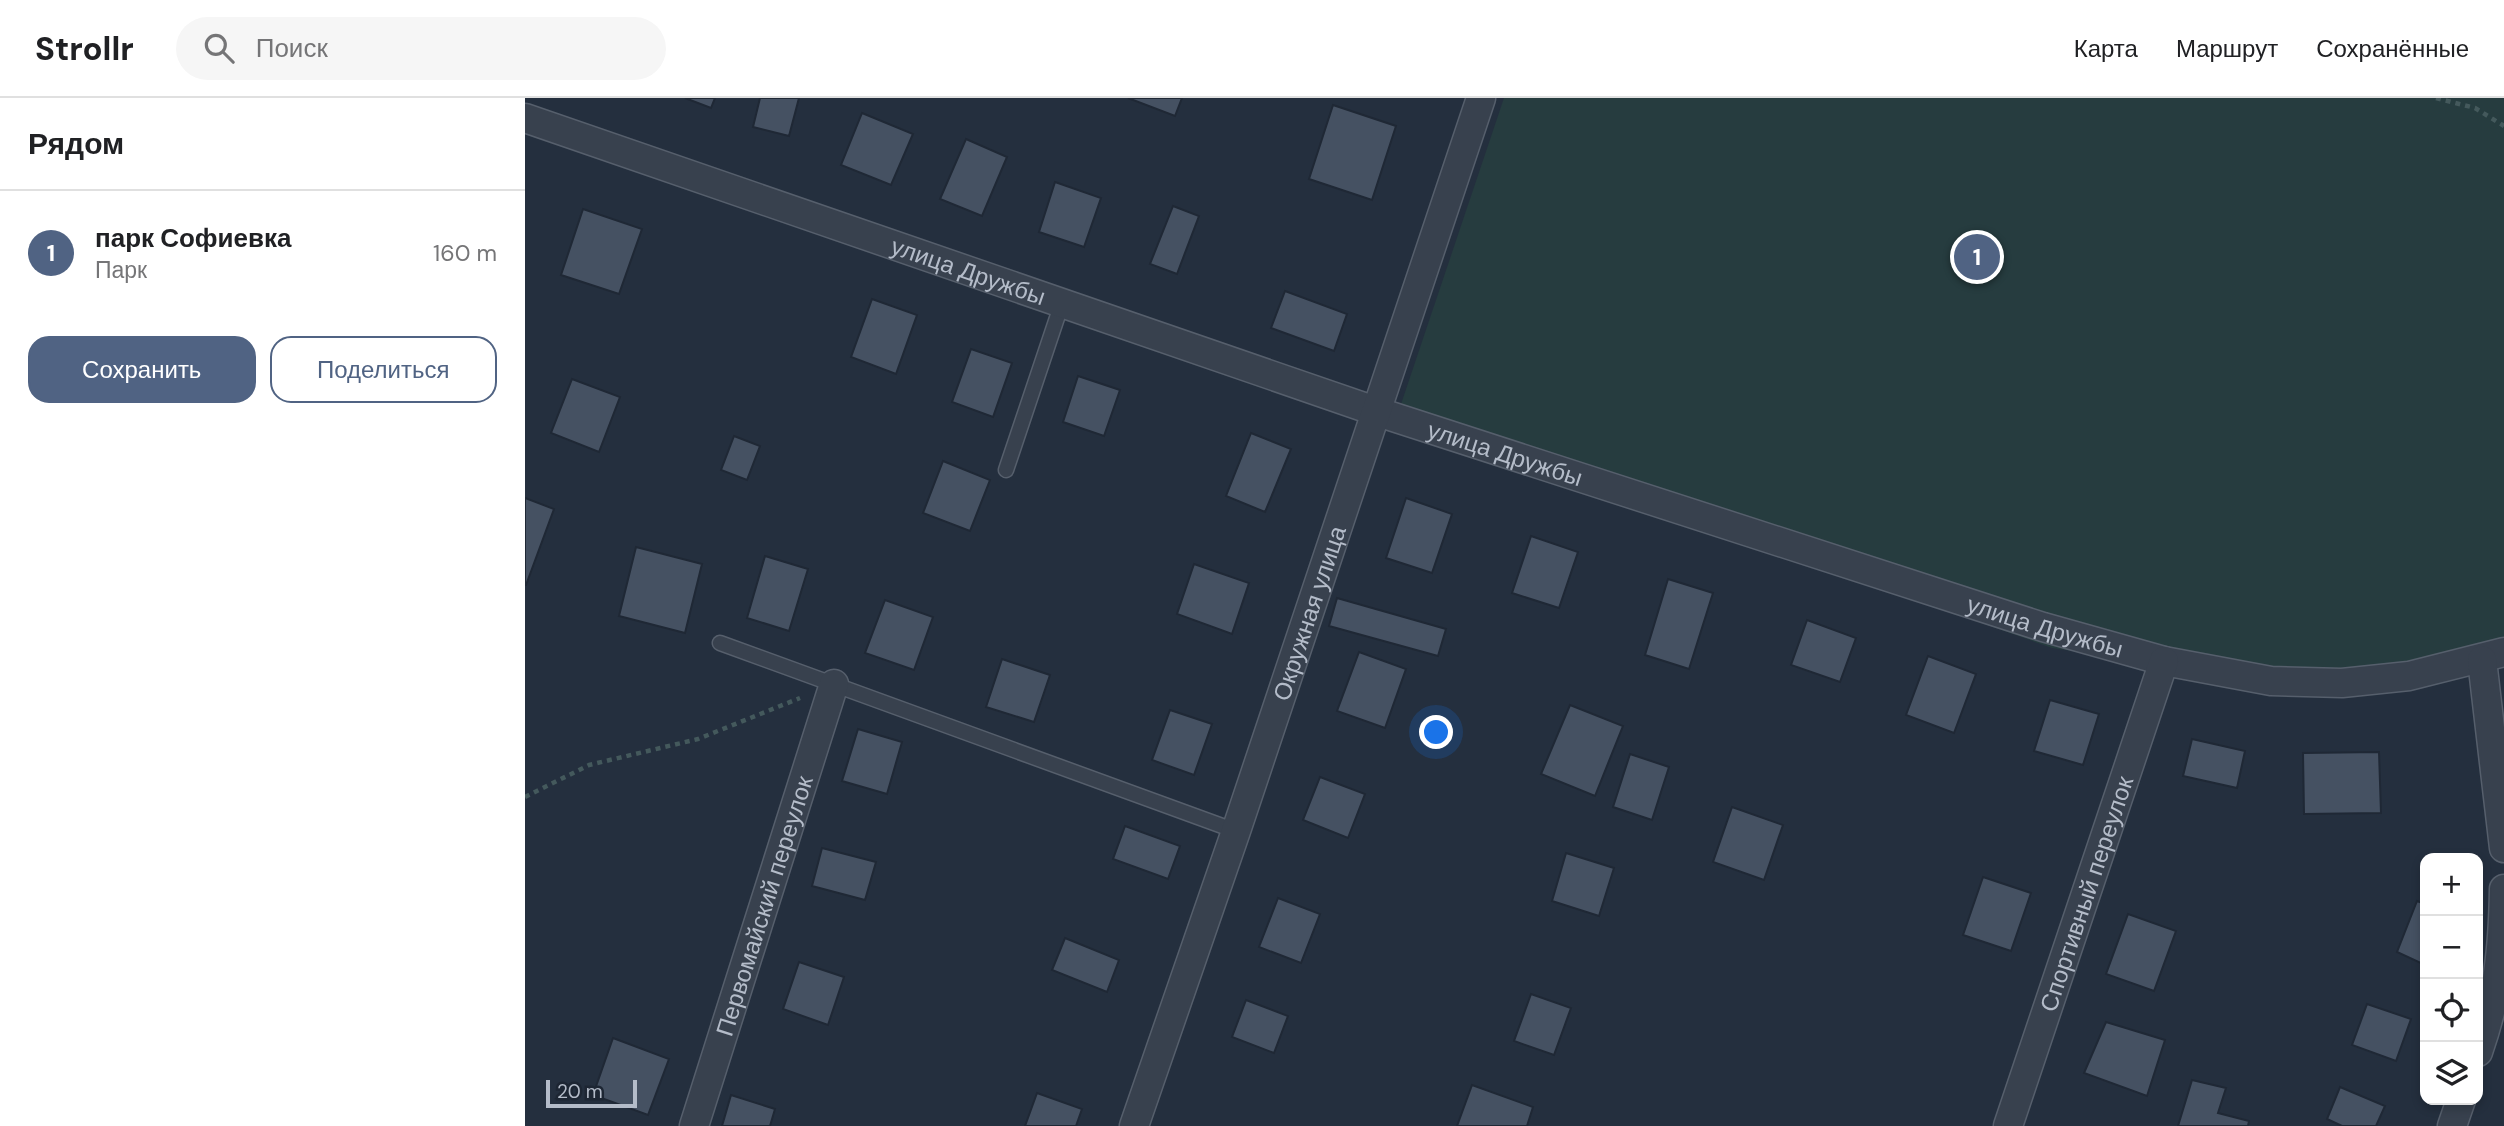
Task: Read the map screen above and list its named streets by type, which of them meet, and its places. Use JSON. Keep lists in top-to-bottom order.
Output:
{
  "streets": {
    "street": [
      "улица Дружбы",
      "Окружная улица",
      "Спортивный переулок",
      "Первомайский переулок"
    ]
  },
  "crossings": [
    ["улица Дружбы", "Окружная улица"],
    ["улица Дружбы", "Спортивный переулок"]
  ],
  "scale_bar": "20 m",
  "page": {
    "header": "Strollr",
    "search": "Поиск",
    "nav": ["Карта", "Маршрут", "Сохранённые"],
    "heading": "Рядом",
    "list": [
      {
        "mark": "1",
        "name": "парк Софиевка",
        "note": "Парк",
        "value": "160 m"
      }
    ],
    "pins": "1",
    "buttons": ["Сохранить", "Поделиться"],
    "map_buttons": ["+", "−"],
    "scale": "20 m"
  }
}
